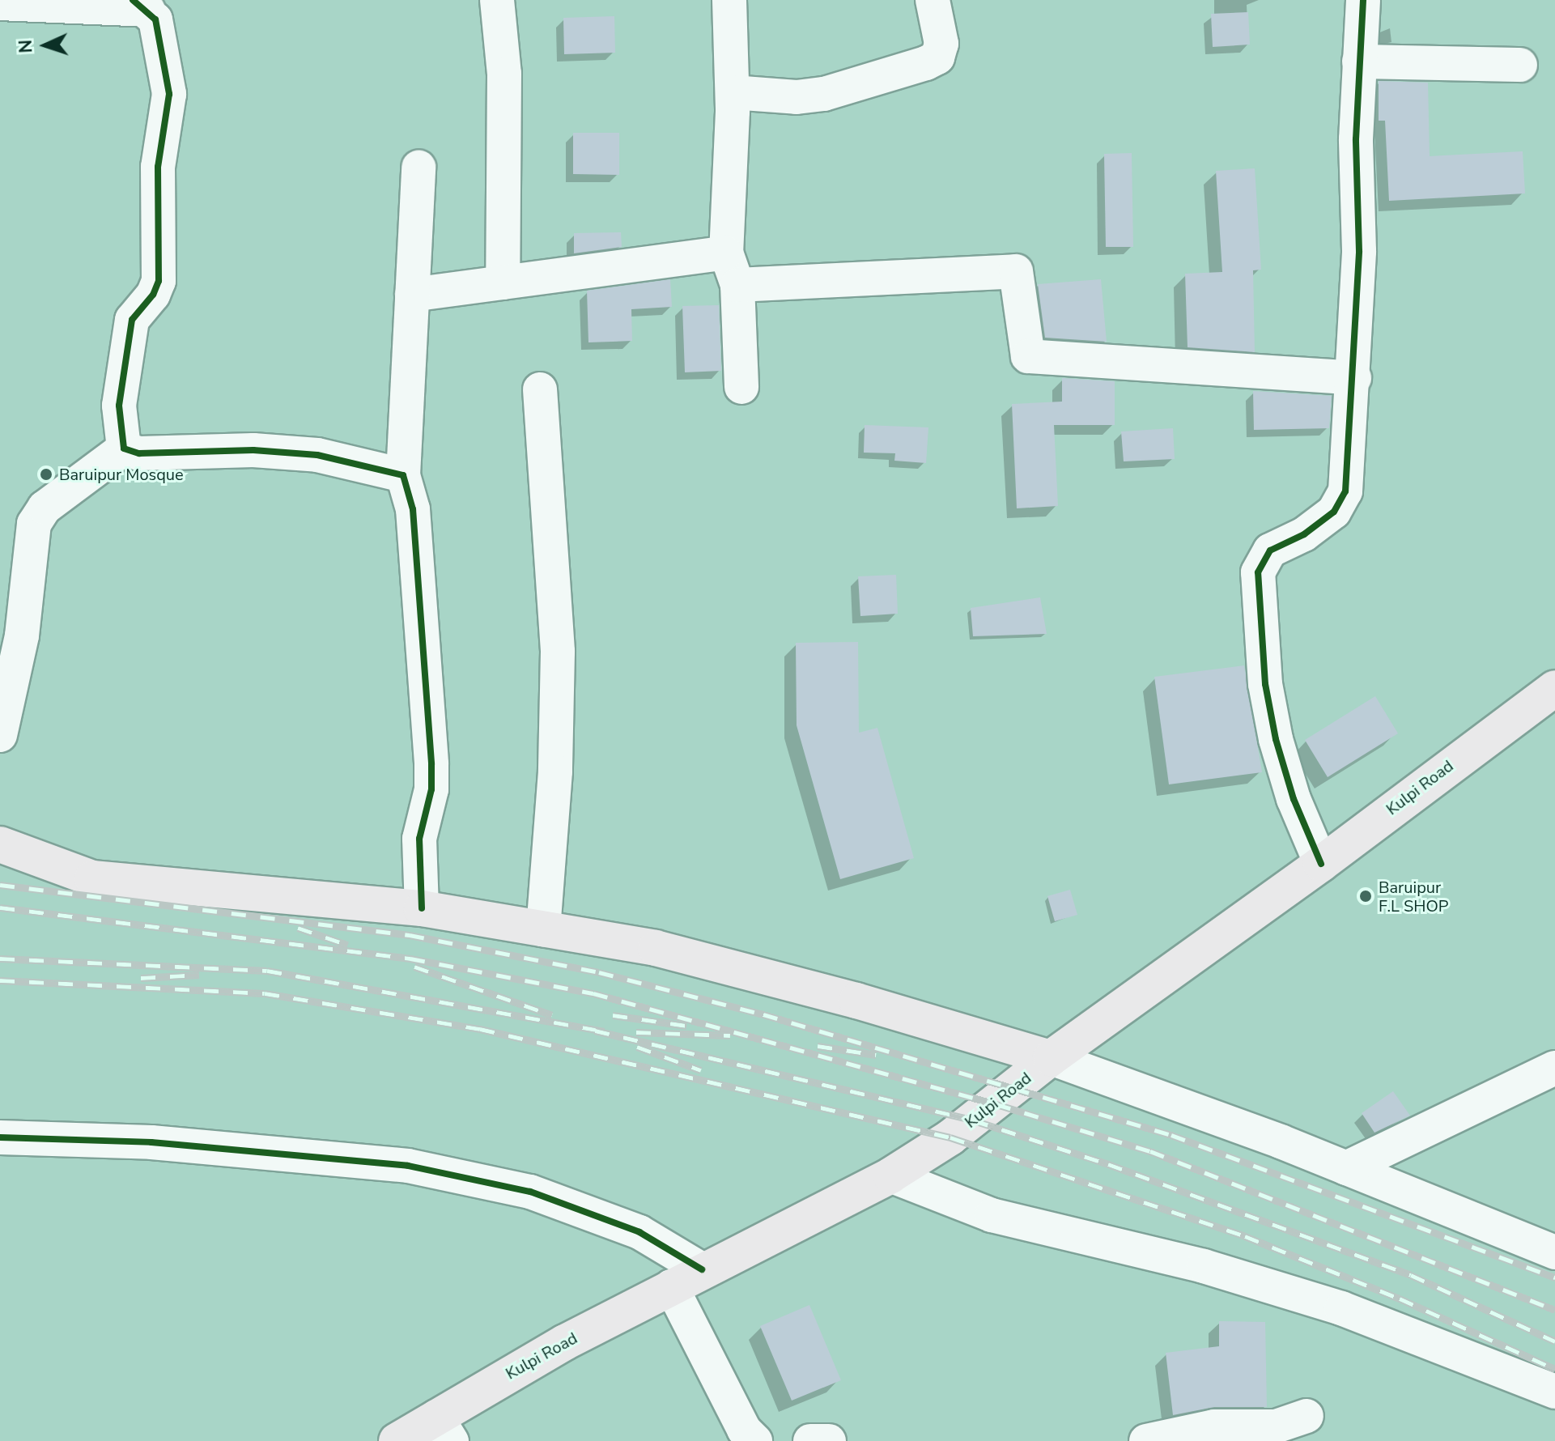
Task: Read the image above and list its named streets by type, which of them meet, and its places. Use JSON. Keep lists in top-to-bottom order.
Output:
{
  "streets": {
    "main road": ["Kulpi Road"]
  },
  "places": ["Baruipur Mosque", "Baruipur F.L SHOP"],
  "north": "left"
}
